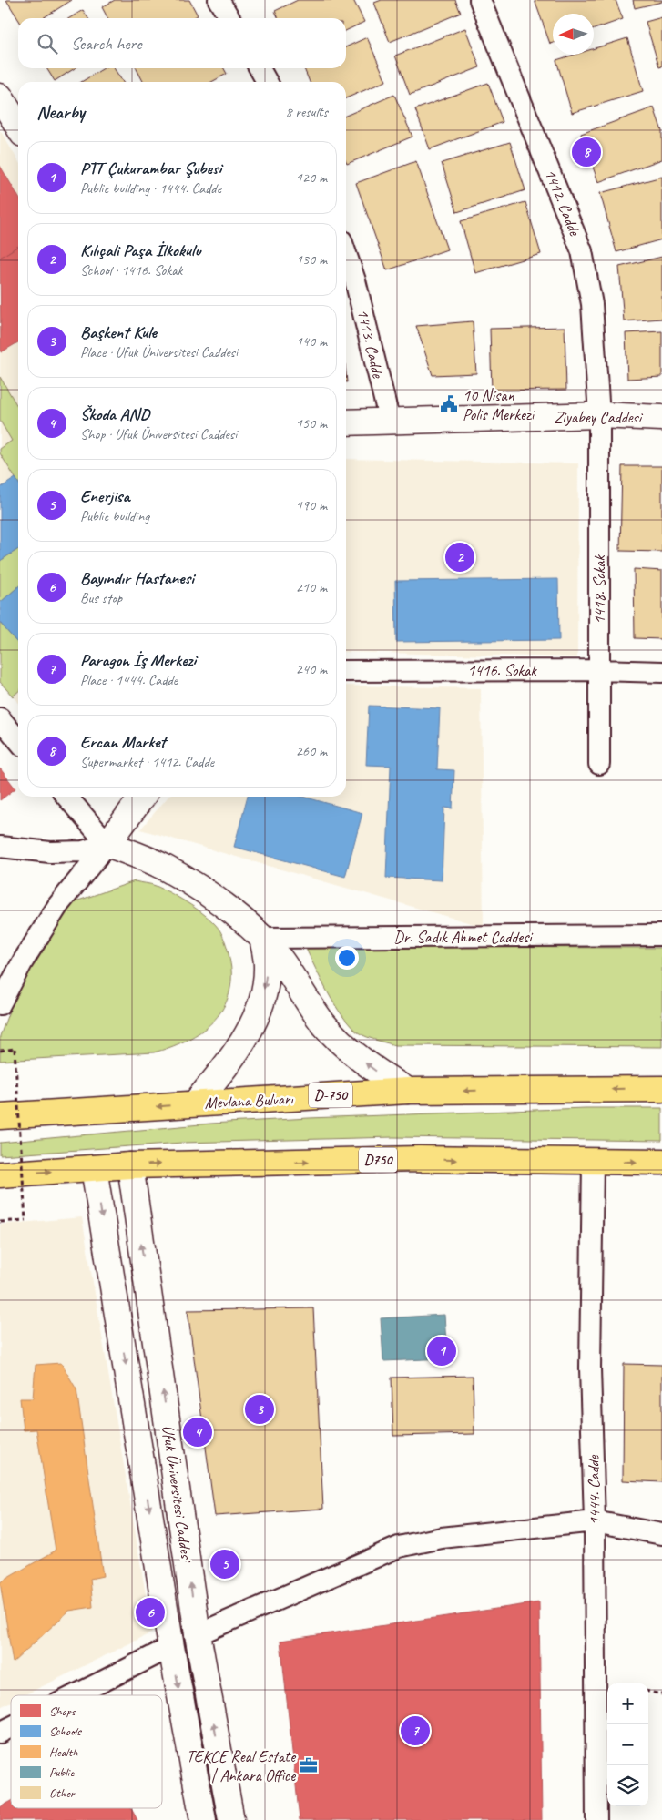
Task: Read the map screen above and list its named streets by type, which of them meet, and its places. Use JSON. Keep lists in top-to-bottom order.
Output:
{
  "streets": {
    "highway": ["D-750", "Mevlana Bulvarı", "D750"],
    "main road": ["Ziyabey Caddesi", "Ufuk Üniversitesi Caddesi"],
    "street": [
      "1412. Cadde",
      "1413. Cadde",
      "1418. Sokak",
      "1416. Sokak",
      "Dr. Sadık Ahmet Caddesi",
      "1444. Cadde"
    ]
  },
  "crossings": [
    ["1412. Cadde", "Ziyabey Caddesi"],
    ["1412. Cadde", "1418. Sokak"],
    ["1413. Cadde", "Ziyabey Caddesi"],
    ["Ziyabey Caddesi", "1418. Sokak"],
    ["1418. Sokak", "1416. Sokak"],
    ["D750", "1444. Cadde"],
    ["D750", "Ufuk Üniversitesi Caddesi"]
  ],
  "places": {
    "public building": ["10 Nisan Polis Merkezi"],
    "office": ["TEKCE Real Estate | Ankara Office"]
  },
  "legend": [
    "Shops",
    "Schools",
    "Health",
    "Public",
    "Other"
  ],
  "north": "left",
  "page": {
    "search": "Search here",
    "heading": ["Nearby", "8 results"],
    "pins": [
      "8",
      "2",
      "1",
      "3",
      "4",
      "5",
      "6",
      "7"
    ],
    "list": [
      {
        "mark": "1",
        "name": "PTT Çukurambar Şubesi",
        "note": "Public building · 1444. Cadde",
        "value": "120 m"
      },
      {
        "mark": "2",
        "name": "Kılıçali Paşa İlkokulu",
        "note": "School · 1416. Sokak",
        "value": "130 m"
      },
      {
        "mark": "3",
        "name": "Başkent Kule",
        "note": "Place · Ufuk Üniversitesi Caddesi",
        "value": "140 m"
      },
      {
        "mark": "4",
        "name": "Škoda AND",
        "note": "Shop · Ufuk Üniversitesi Caddesi",
        "value": "150 m"
      },
      {
        "mark": "5",
        "name": "Enerjisa",
        "note": "Public building",
        "value": "190 m"
      },
      {
        "mark": "6",
        "name": "Bayındır Hastanesi",
        "note": "Bus stop",
        "value": "210 m"
      },
      {
        "mark": "7",
        "name": "Paragon İş Merkezi",
        "note": "Place · 1444. Cadde",
        "value": "240 m"
      },
      {
        "mark": "8",
        "name": "Ercan Market",
        "note": "Supermarket · 1412. Cadde",
        "value": "260 m"
      }
    ],
    "map_buttons": ["+", "−"]
  }
}
